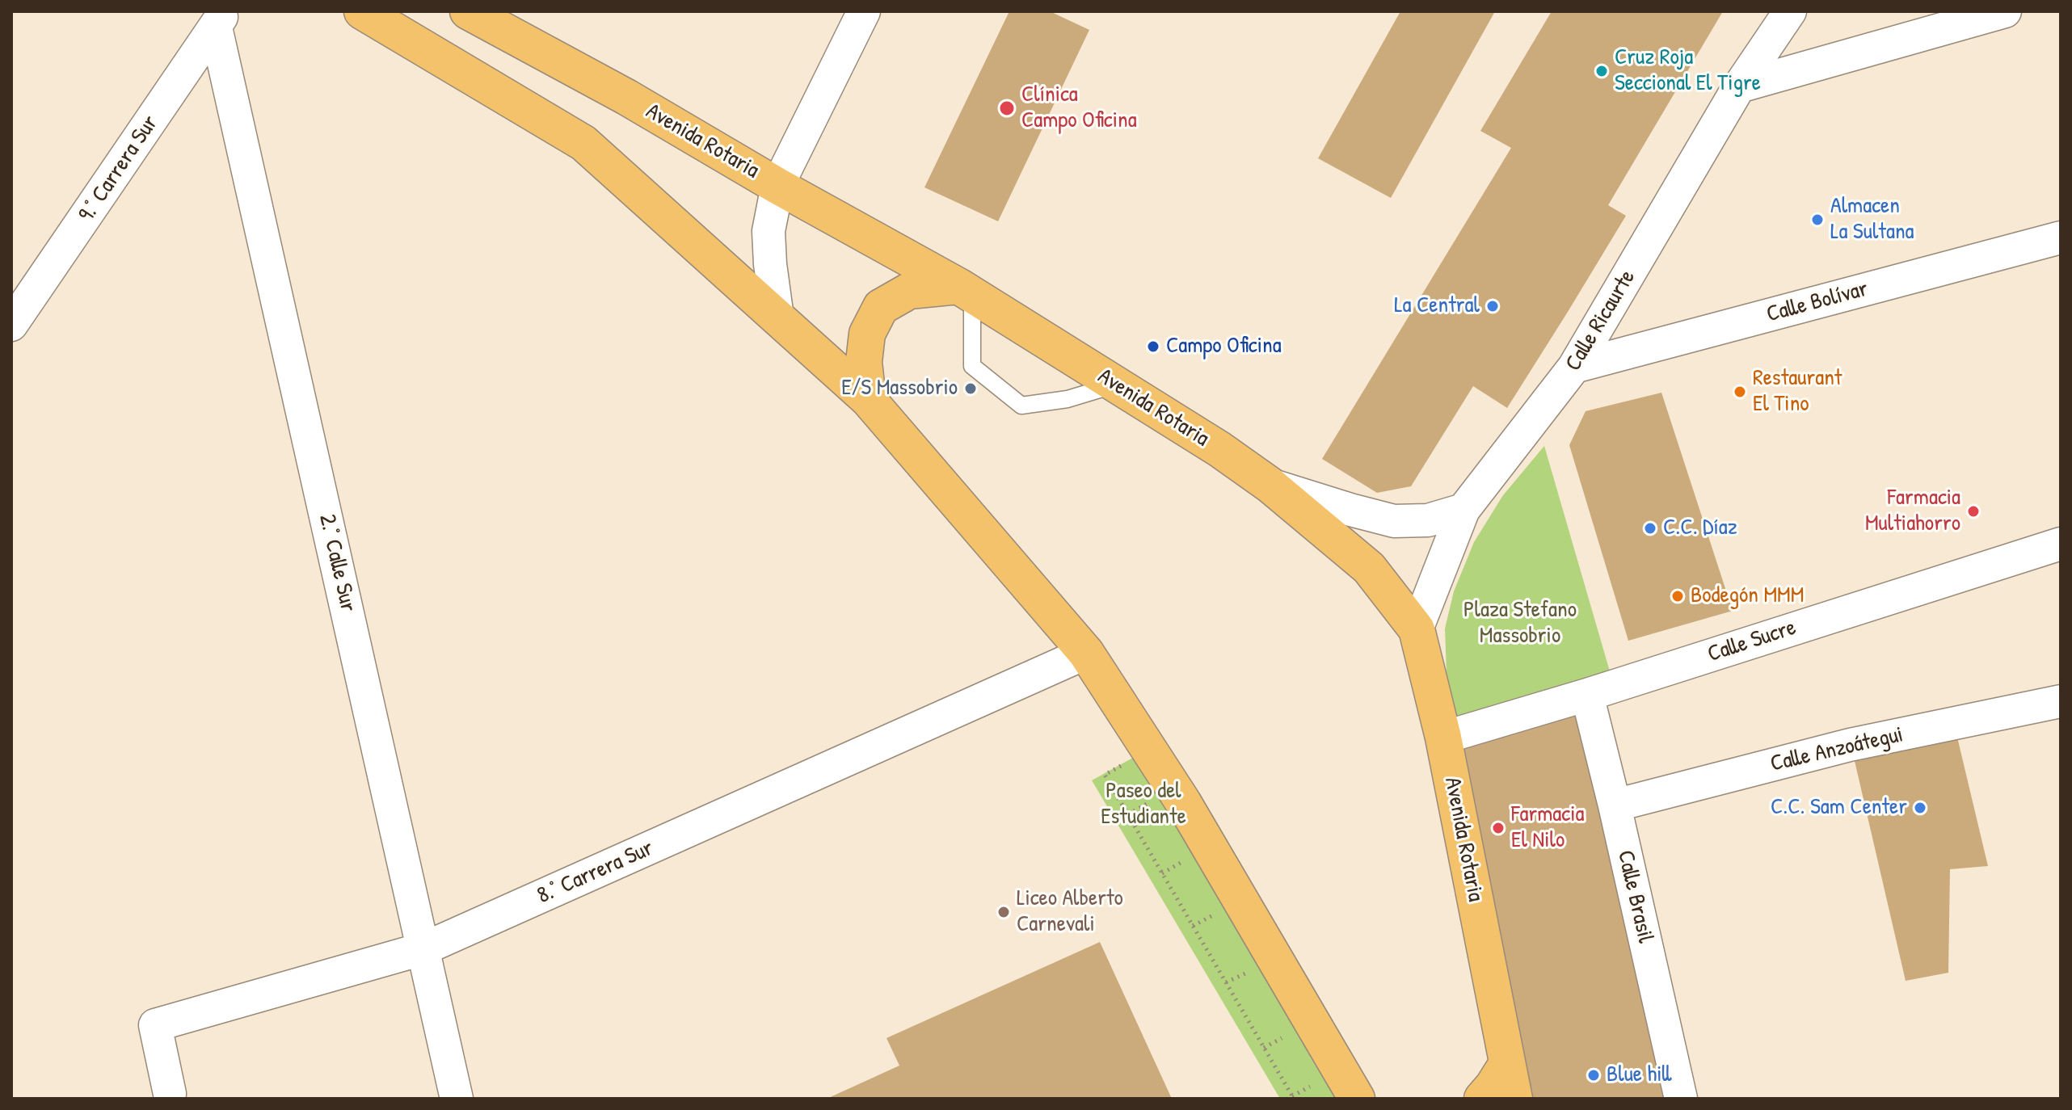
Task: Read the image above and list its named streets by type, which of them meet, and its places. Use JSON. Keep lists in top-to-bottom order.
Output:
{
  "streets": {
    "highway": ["Avenida Rotaria"],
    "street": [
      "9.° Carrera Sur",
      "Calle Bolívar",
      "Calle Ricaurte",
      "2.° Calle Sur",
      "Calle Sucre",
      "Calle Anzoátegui",
      "8.° Carrera Sur",
      "Calle Brasil"
    ]
  },
  "crossings": [
    ["Avenida Rotaria", "Calle Ricaurte"],
    ["Avenida Rotaria", "Calle Sucre"],
    ["9.° Carrera Sur", "2.° Calle Sur"],
    ["Calle Bolívar", "Calle Ricaurte"],
    ["2.° Calle Sur", "8.° Carrera Sur"],
    ["Calle Sucre", "Calle Brasil"],
    ["Calle Anzoátegui", "Calle Brasil"]
  ],
  "parks": ["Plaza Stefano Massobrio", "Paseo del Estudiante"],
  "places": [
    "Cruz Roja Seccional El Tigre",
    "Clínica Campo Oficina",
    "Almacen La Sultana",
    "La Central",
    "Campo Oficina",
    "E/S Massobrio",
    "Restaurant El Tino",
    "Farmacia Multiahorro",
    "C.C. Díaz",
    "Bodegón MMM",
    "C.C. Sam Center",
    "Farmacia El Nilo",
    "Liceo Alberto Carnevali",
    "Blue hill"
  ]
}
